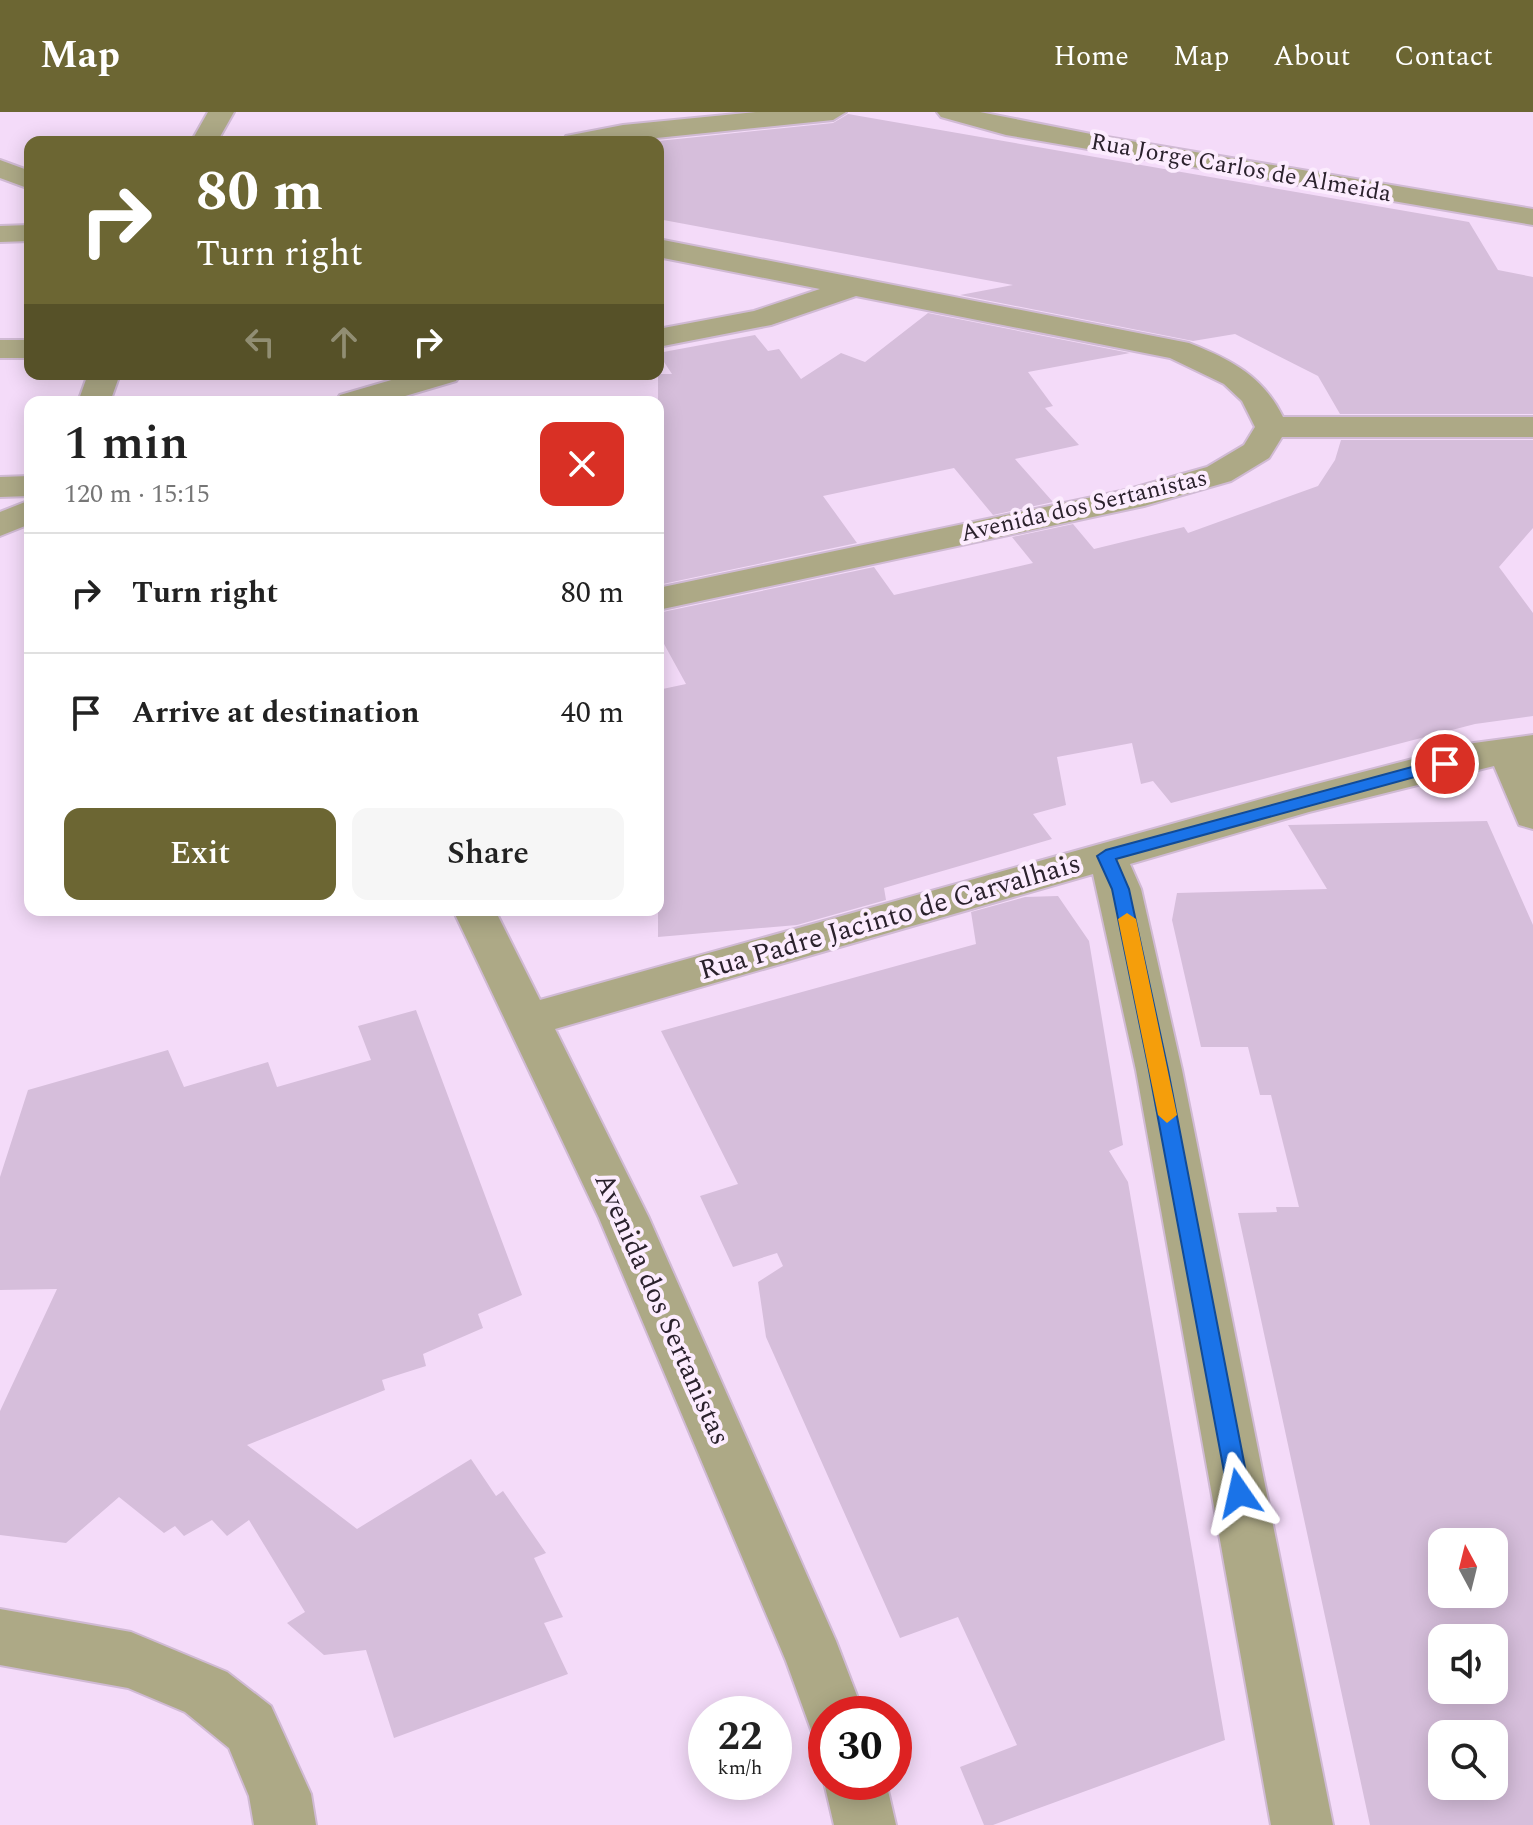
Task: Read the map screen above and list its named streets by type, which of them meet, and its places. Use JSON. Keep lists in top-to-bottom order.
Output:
{
  "streets": {
    "street": ["Rua Jorge Carlos de Almeida", "Avenida dos Sertanistas", "Rua Padre Jacinto de Carvalhais"]
  },
  "crossings": [
    ["Avenida dos Sertanistas", "Rua Padre Jacinto de Carvalhais"]
  ],
  "north": "top",
  "page": {
    "header": "Map",
    "nav": [
      "Home",
      "Map",
      "About",
      "Contact"
    ],
    "turn": ["80 m", "Turn right"],
    "heading": ["1 min", "120 m · 15:15"],
    "list": [
      {
        "name": "Turn right",
        "value": "80 m"
      },
      {
        "name": "Arrive at destination",
        "value": "40 m"
      }
    ],
    "buttons": ["Exit", "Share"],
    "speed": "22 km/h",
    "limit": "30"
  }
}
